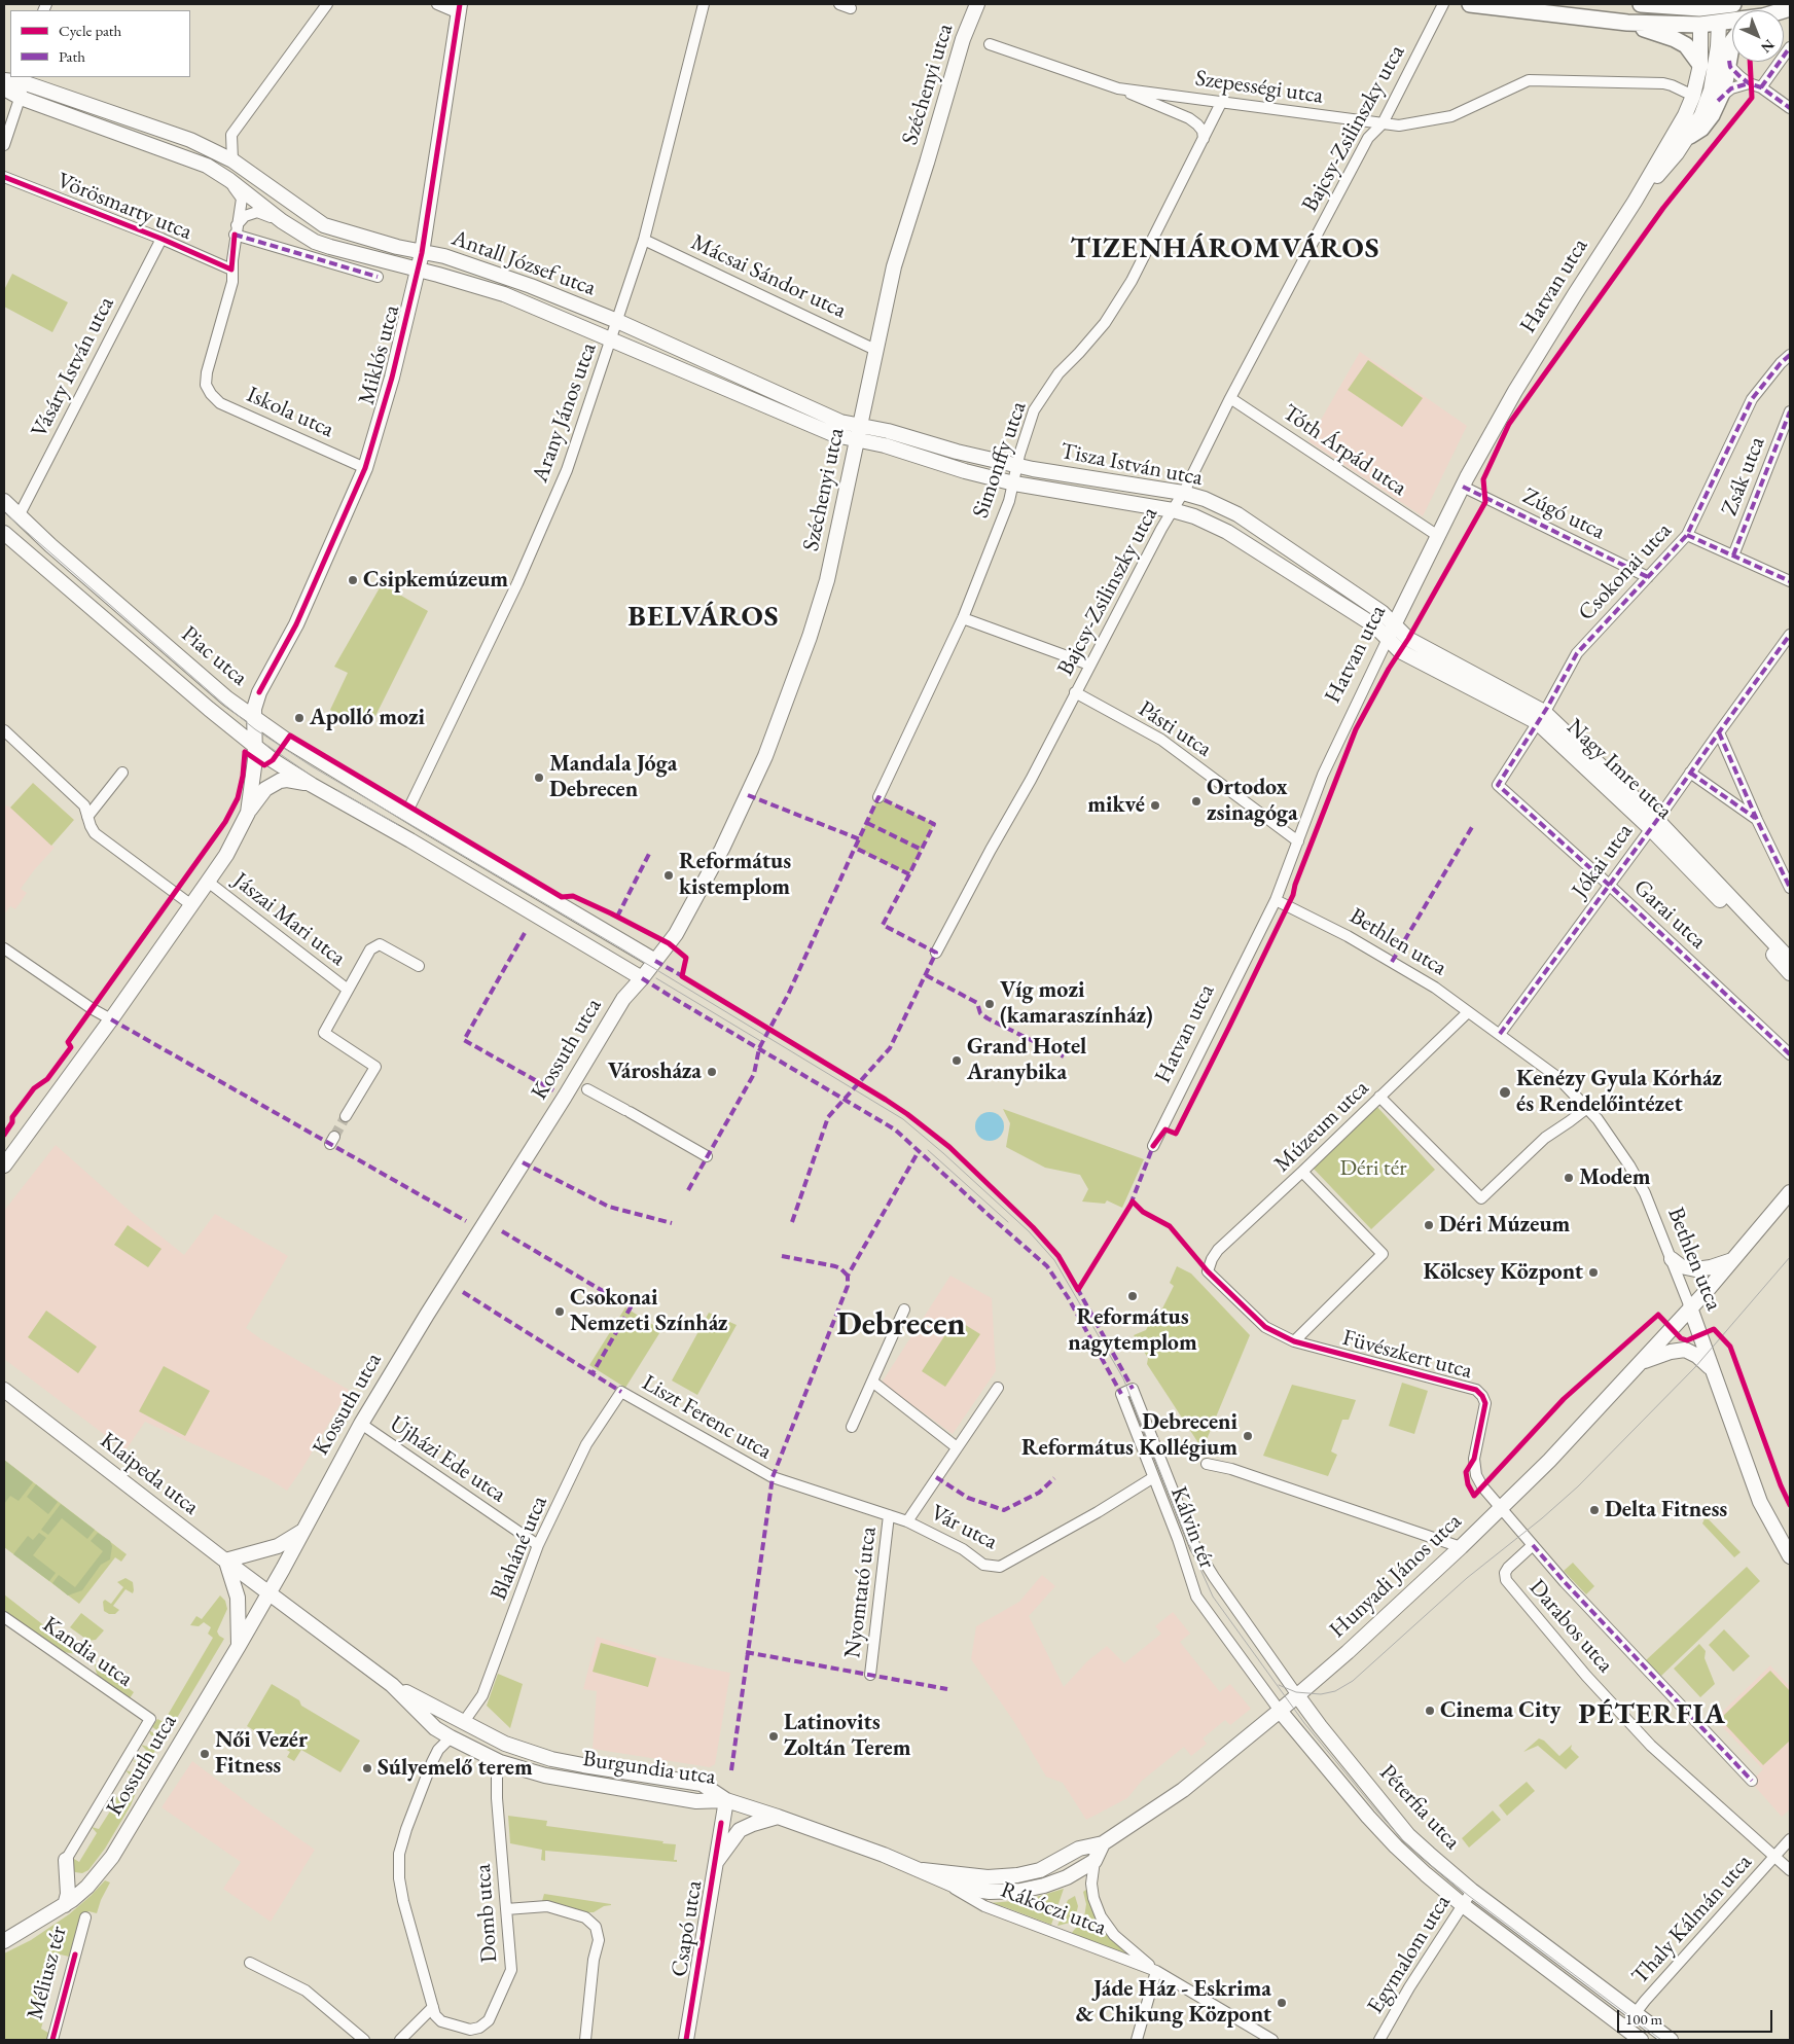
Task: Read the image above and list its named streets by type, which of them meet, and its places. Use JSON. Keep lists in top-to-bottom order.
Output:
{
  "streets": {
    "street": [
      "Széchenyi utca",
      "Szepességi utca",
      "Bajcsy-Zsilinszky utca",
      "Vörösmarty utca",
      "Antall József utca",
      "Mácsai Sándor utca",
      "Hatvan utca",
      "Miklós utca",
      "Vásáry István utca",
      "Iskola utca",
      "Arany János utca",
      "Tóth Árpád utca",
      "Simonffy utca",
      "Tisza István utca",
      "Zsák utca",
      "Zúgó utca",
      "Csokonai utca",
      "Piac utca",
      "Pásti utca",
      "Nagy Imre utca",
      "Jókai utca",
      "Garai utca",
      "Jászai Mari utca",
      "Bethlen utca",
      "Kossuth utca",
      "Múzeum utca",
      "Füvészkert utca",
      "Liszt Ferenc utca",
      "Újházi Ede utca",
      "Klaipeda utca",
      "Vár utca",
      "Kálvin tér",
      "Blaháné utca",
      "Hunyadi János utca",
      "Nyomtató utca",
      "Darabos utca",
      "Kandia utca",
      "Burgundia utca",
      "Péterfia utca",
      "Rákóczi utca",
      "Domb utca",
      "Thaly Kálmán utca",
      "Csapó utca",
      "Egymalom utca",
      "Méliusz tér"
    ]
  },
  "crossings": [
    ["Széchenyi utca", "Antall József utca"],
    ["Széchenyi utca", "Mácsai Sándor utca"],
    ["Széchenyi utca", "Tisza István utca"],
    ["Széchenyi utca", "Piac utca"],
    ["Széchenyi utca", "Kossuth utca"],
    ["Szepességi utca", "Bajcsy-Zsilinszky utca"],
    ["Szepességi utca", "Hatvan utca"],
    ["Szepességi utca", "Simonffy utca"],
    ["Bajcsy-Zsilinszky utca", "Tóth Árpád utca"],
    ["Bajcsy-Zsilinszky utca", "Tisza István utca"],
    ["Bajcsy-Zsilinszky utca", "Pásti utca"],
    ["Vörösmarty utca", "Vásáry István utca"],
    ["Vörösmarty utca", "Iskola utca"],
    ["Antall József utca", "Miklós utca"],
    ["Antall József utca", "Arany János utca"],
    ["Antall József utca", "Tisza István utca"],
    ["Mácsai Sándor utca", "Arany János utca"],
    ["Hatvan utca", "Tóth Árpád utca"],
    ["Hatvan utca", "Tisza István utca"],
    ["Hatvan utca", "Zúgó utca"],
    ["Hatvan utca", "Pásti utca"],
    ["Hatvan utca", "Nagy Imre utca"],
    ["Hatvan utca", "Bethlen utca"],
    ["Miklós utca", "Iskola utca"],
    ["Miklós utca", "Piac utca"],
    ["Vásáry István utca", "Piac utca"],
    ["Arany János utca", "Piac utca"],
    ["Simonffy utca", "Tisza István utca"],
    ["Tisza István utca", "Nagy Imre utca"],
    ["Zúgó utca", "Csokonai utca"],
    ["Csokonai utca", "Nagy Imre utca"],
    ["Csokonai utca", "Garai utca"],
    ["Piac utca", "Kossuth utca"],
    ["Nagy Imre utca", "Jókai utca"],
    ["Jókai utca", "Garai utca"],
    ["Jókai utca", "Bethlen utca"],
    ["Bethlen utca", "Múzeum utca"],
    ["Bethlen utca", "Hunyadi János utca"],
    ["Kossuth utca", "Újházi Ede utca"],
    ["Kossuth utca", "Klaipeda utca"],
    ["Kossuth utca", "Kandia utca"],
    ["Kossuth utca", "Burgundia utca"],
    ["Kossuth utca", "Méliusz tér"],
    ["Múzeum utca", "Füvészkert utca"],
    ["Füvészkert utca", "Hunyadi János utca"],
    ["Füvészkert utca", "Darabos utca"],
    ["Liszt Ferenc utca", "Vár utca"],
    ["Liszt Ferenc utca", "Blaháné utca"],
    ["Újházi Ede utca", "Blaháné utca"],
    ["Klaipeda utca", "Burgundia utca"],
    ["Vár utca", "Kálvin tér"],
    ["Vár utca", "Nyomtató utca"],
    ["Kálvin tér", "Péterfia utca"],
    ["Blaháné utca", "Burgundia utca"],
    ["Hunyadi János utca", "Darabos utca"],
    ["Hunyadi János utca", "Péterfia utca"],
    ["Hunyadi János utca", "Rákóczi utca"],
    ["Darabos utca", "Thaly Kálmán utca"],
    ["Burgundia utca", "Rákóczi utca"],
    ["Burgundia utca", "Domb utca"],
    ["Burgundia utca", "Csapó utca"],
    ["Péterfia utca", "Thaly Kálmán utca"],
    ["Péterfia utca", "Egymalom utca"],
    ["Rákóczi utca", "Csapó utca"]
  ],
  "districts": [
    "TIZENHÁROMVÁROS",
    "BELVÁROS",
    "Debrecen",
    "PÉTERFIA"
  ],
  "parks": ["Déri tér"],
  "places": [
    "Csipkemúzeum",
    "Apolló mozi",
    "Mandala Jóga Debrecen",
    "Ortodox zsinagóga",
    "mikvé",
    "Református kistemplom",
    "Víg mozi (kamaraszínház)",
    "Grand Hotel Aranybika",
    "Városháza",
    "Kenézy Gyula Kórház és Rendelőintézet",
    "Modem",
    "Déri Múzeum",
    "Kölcsey Központ",
    "Református nagytemplom",
    "Csokonai Nemzeti Színház",
    "Debreceni Református Kollégium",
    "Delta Fitness",
    "Cinema City",
    "Latinovits Zoltán Terem",
    "Női Vezér Fitness",
    "Súlyemelő terem",
    "Jáde Ház - Eskrima & Chikung Központ"
  ],
  "legend": ["Cycle path", "Path"],
  "scale_bar": "100 m",
  "north": "bottom right"
}
